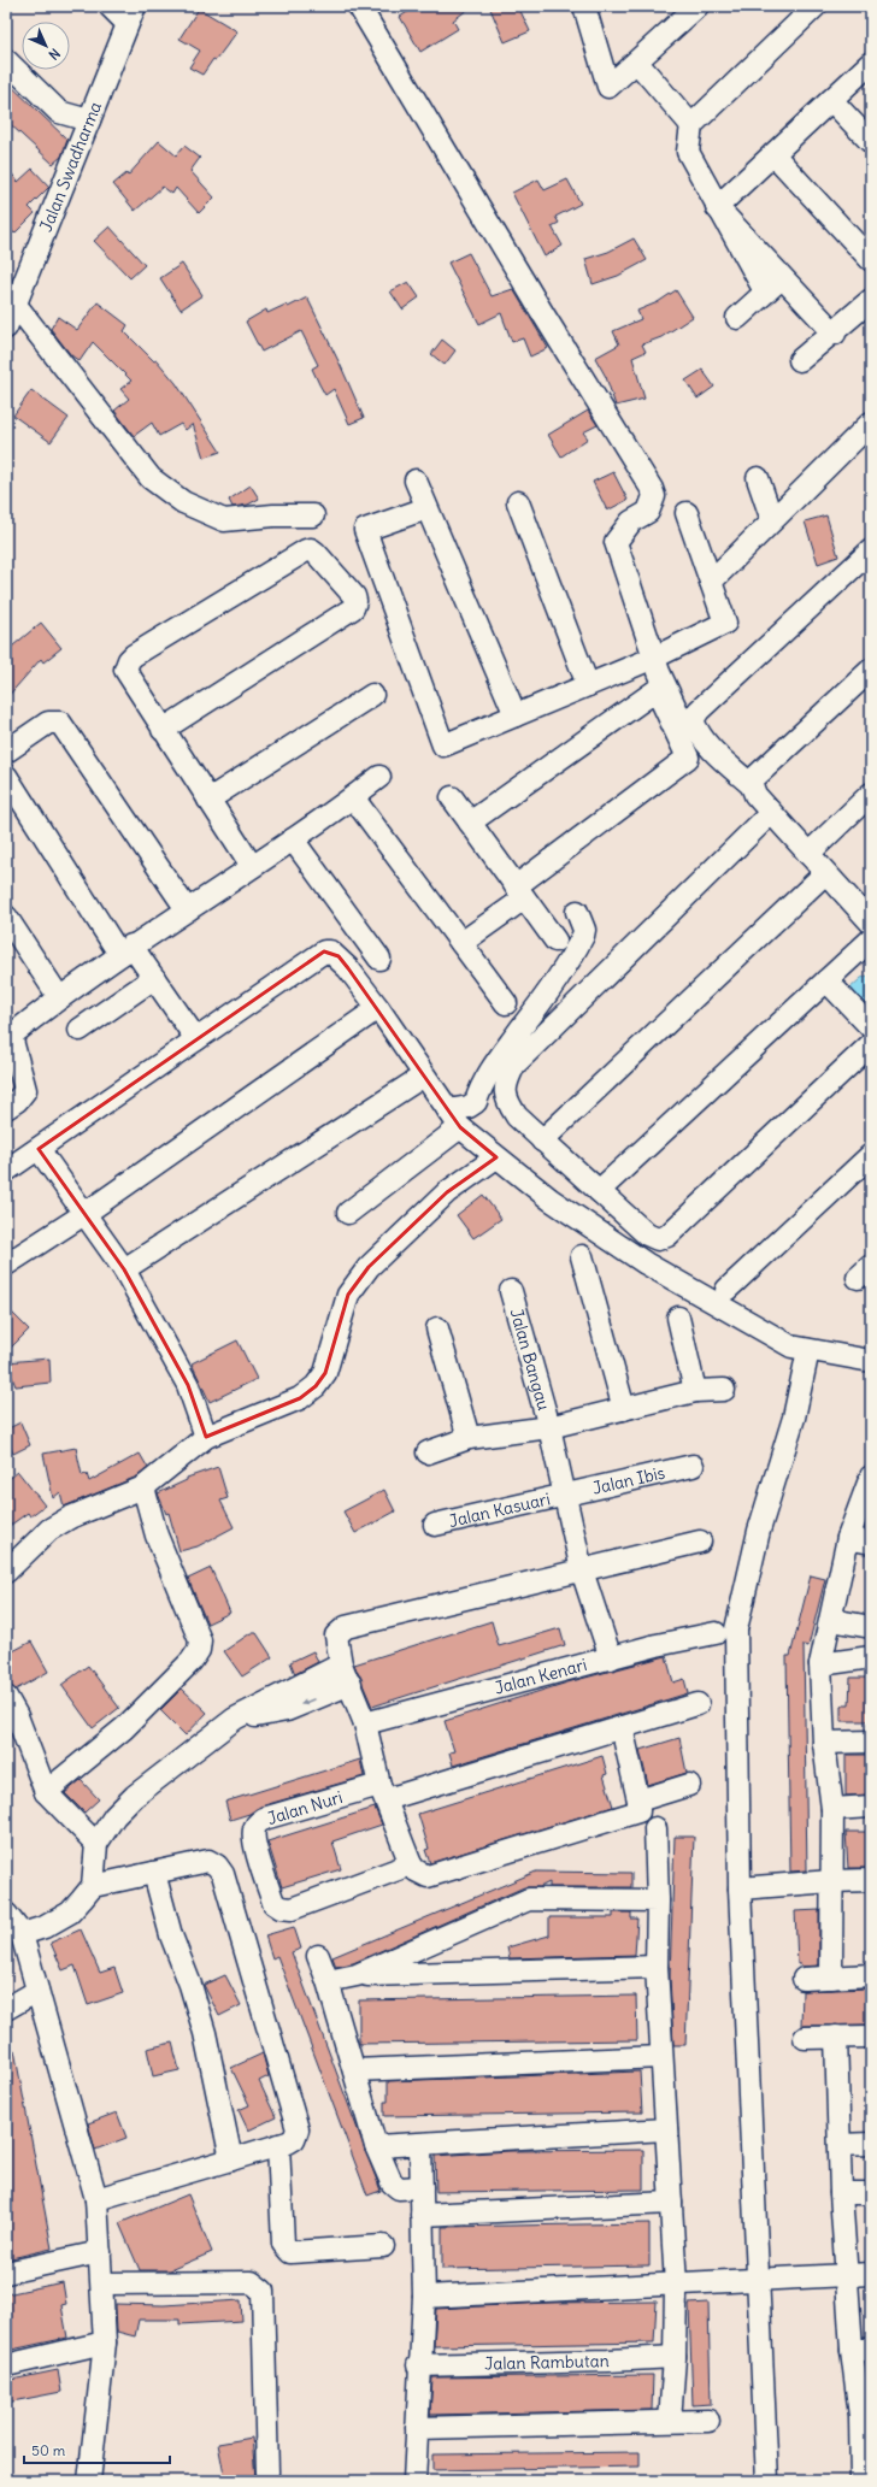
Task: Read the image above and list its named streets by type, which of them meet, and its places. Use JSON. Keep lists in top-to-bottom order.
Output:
{
  "streets": {
    "street": [
      "Jalan Swadharma",
      "Jalan Bangau",
      "Jalan Ibis",
      "Jalan Kasuari",
      "Jalan Kenari",
      "Jalan Nuri",
      "Jalan Rambutan"
    ]
  },
  "crossings": [
    ["Jalan Bangau", "Jalan Ibis"],
    ["Jalan Bangau", "Jalan Kasuari"],
    ["Jalan Bangau", "Jalan Kenari"],
    ["Jalan Ibis", "Jalan Kasuari"]
  ],
  "scale_bar": "50 m",
  "north": "bottom right"
}
